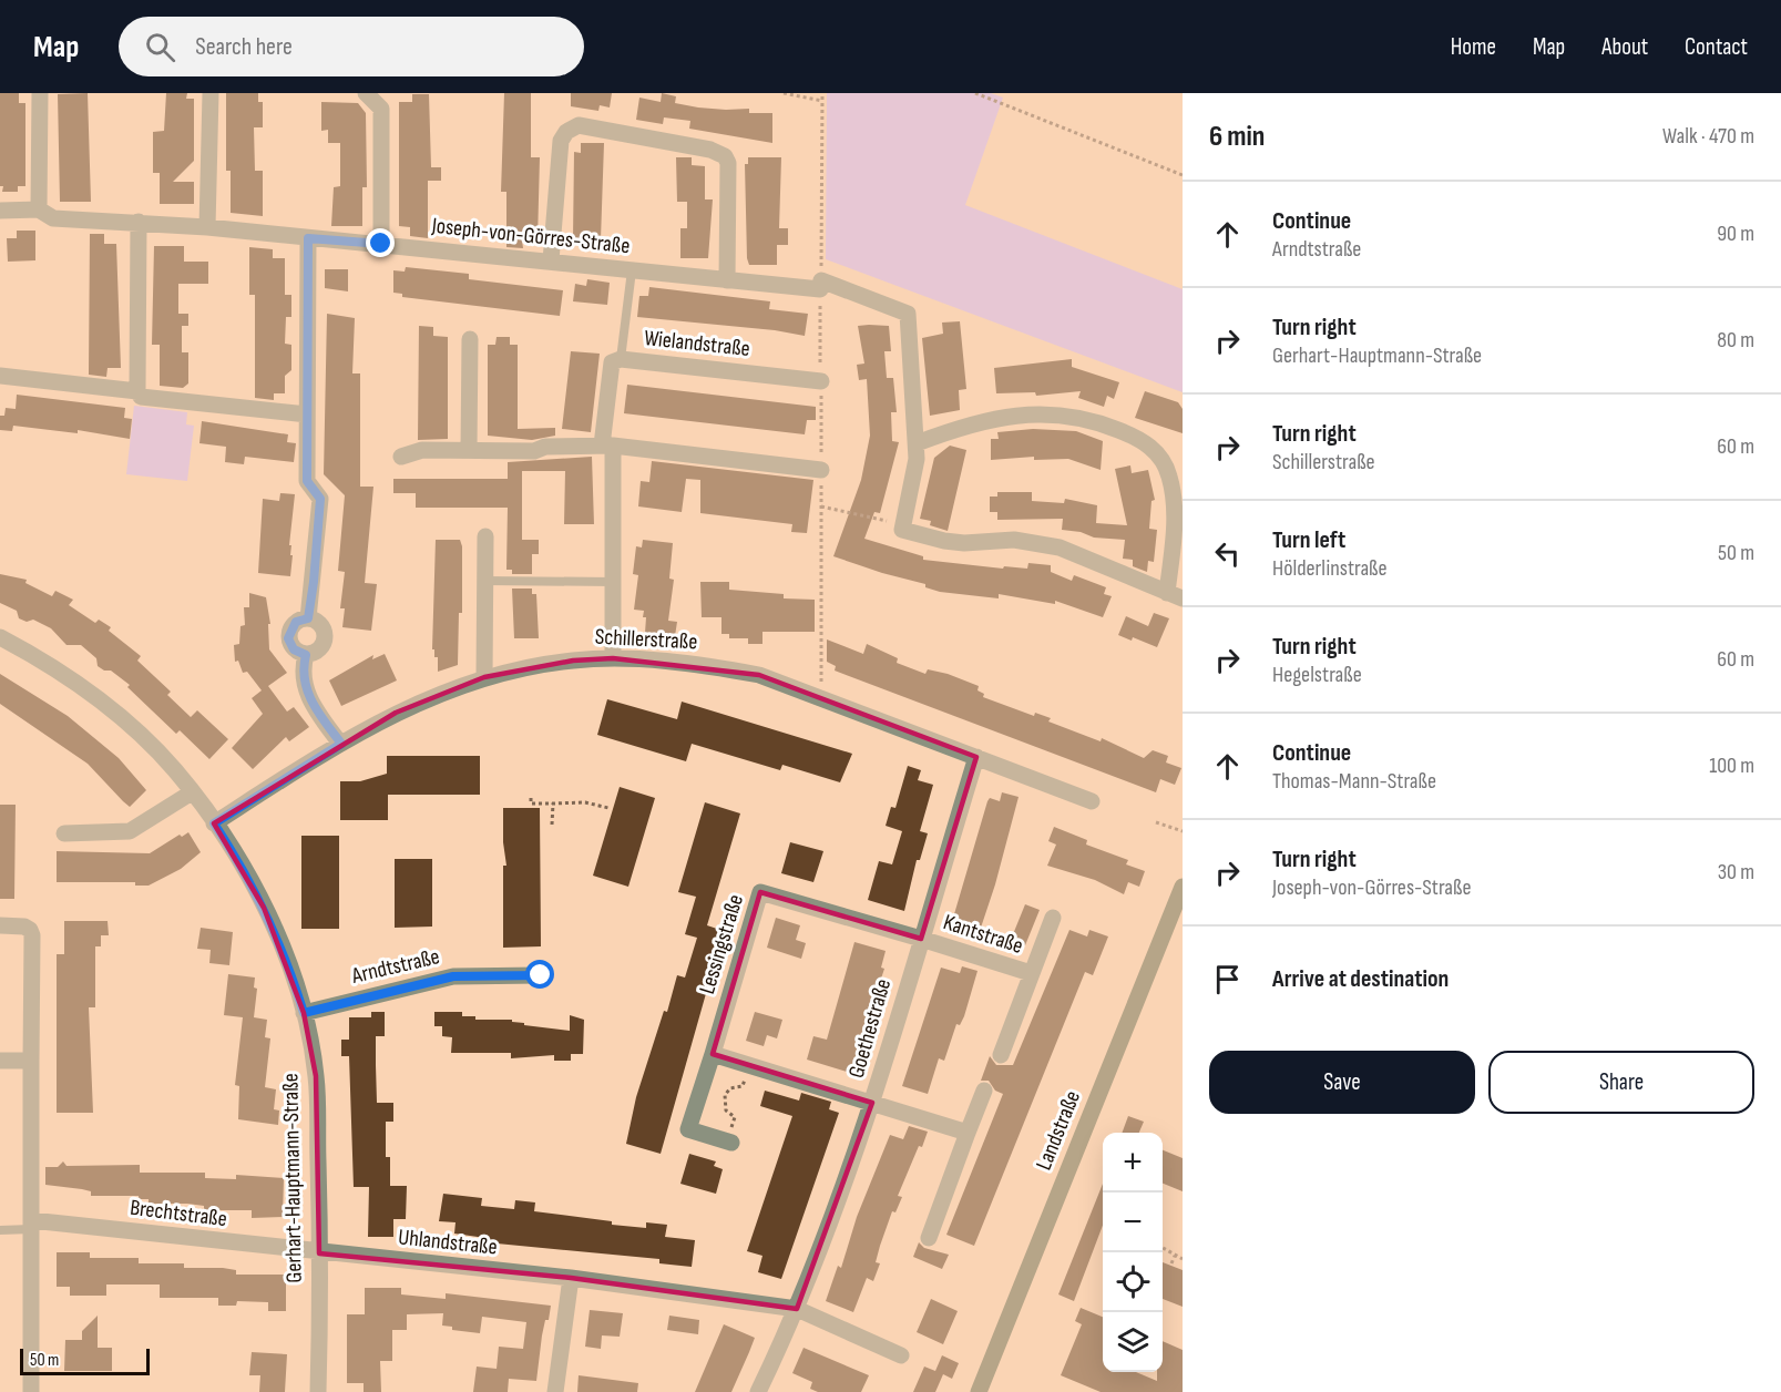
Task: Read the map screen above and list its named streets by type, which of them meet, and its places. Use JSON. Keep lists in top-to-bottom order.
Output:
{
  "streets": {
    "street": [
      "Joseph-von-Görres-Straße",
      "Wielandstraße",
      "Schillerstraße",
      "Kantstraße",
      "Lessingstraße",
      "Arndtstraße",
      "Goethestraße",
      "Landstraße",
      "Gerhart-Hauptmann-Straße",
      "Brechtstraße",
      "Uhlandstraße"
    ]
  },
  "crossings": [
    ["Wielandstraße", "Schillerstraße"],
    ["Schillerstraße", "Goethestraße"],
    ["Schillerstraße", "Gerhart-Hauptmann-Straße"],
    ["Kantstraße", "Lessingstraße"],
    ["Kantstraße", "Goethestraße"],
    ["Lessingstraße", "Goethestraße"],
    ["Arndtstraße", "Gerhart-Hauptmann-Straße"],
    ["Goethestraße", "Uhlandstraße"],
    ["Gerhart-Hauptmann-Straße", "Brechtstraße"],
    ["Gerhart-Hauptmann-Straße", "Uhlandstraße"],
    ["Brechtstraße", "Uhlandstraße"]
  ],
  "scale_bar": "50 m",
  "page": {
    "header": "Map",
    "search": "Search here",
    "nav": [
      "Home",
      "Map",
      "About",
      "Contact"
    ],
    "heading": ["6 min", "Walk · 470 m"],
    "list": [
      ["Continue", "Arndtstraße", "90 m"],
      ["Turn right", "Gerhart-Hauptmann-Straße", "80 m"],
      ["Turn right", "Schillerstraße", "60 m"],
      ["Turn left", "Hölderlinstraße", "50 m"],
      ["Turn right", "Hegelstraße", "60 m"],
      ["Continue", "Thomas-Mann-Straße", "100 m"],
      ["Turn right", "Joseph-von-Görres-Straße", "30 m"],
      "Arrive at destination"
    ],
    "buttons": ["Save", "Share"],
    "map_buttons": ["+", "−"],
    "scale": "50 m"
  }
}
